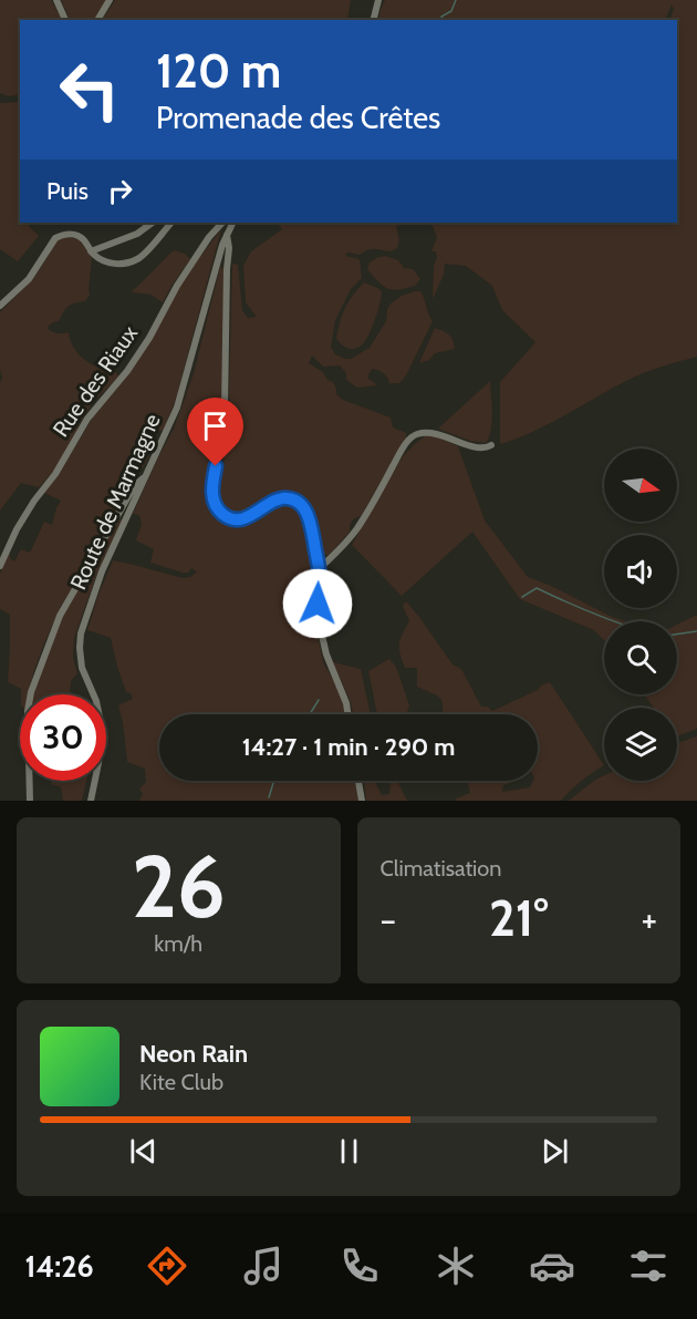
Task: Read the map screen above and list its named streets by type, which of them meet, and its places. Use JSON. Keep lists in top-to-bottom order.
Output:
{
  "streets": {
    "street": ["Rue des Riaux", "Route de Marmagne"]
  },
  "north": "right",
  "page": {
    "turn": ["120 m", "Promenade des Crêtes"],
    "then": "Puis",
    "limit": "30",
    "trip": "14:27 · 1 min · 290 m",
    "tile": [
      ["26", "km/h"],
      "Climatisation"
    ],
    "heat": ["−", "21°", "+"],
    "song": ["Neon Rain", "Kite Club"],
    "tabs": "14:26"
  }
}
